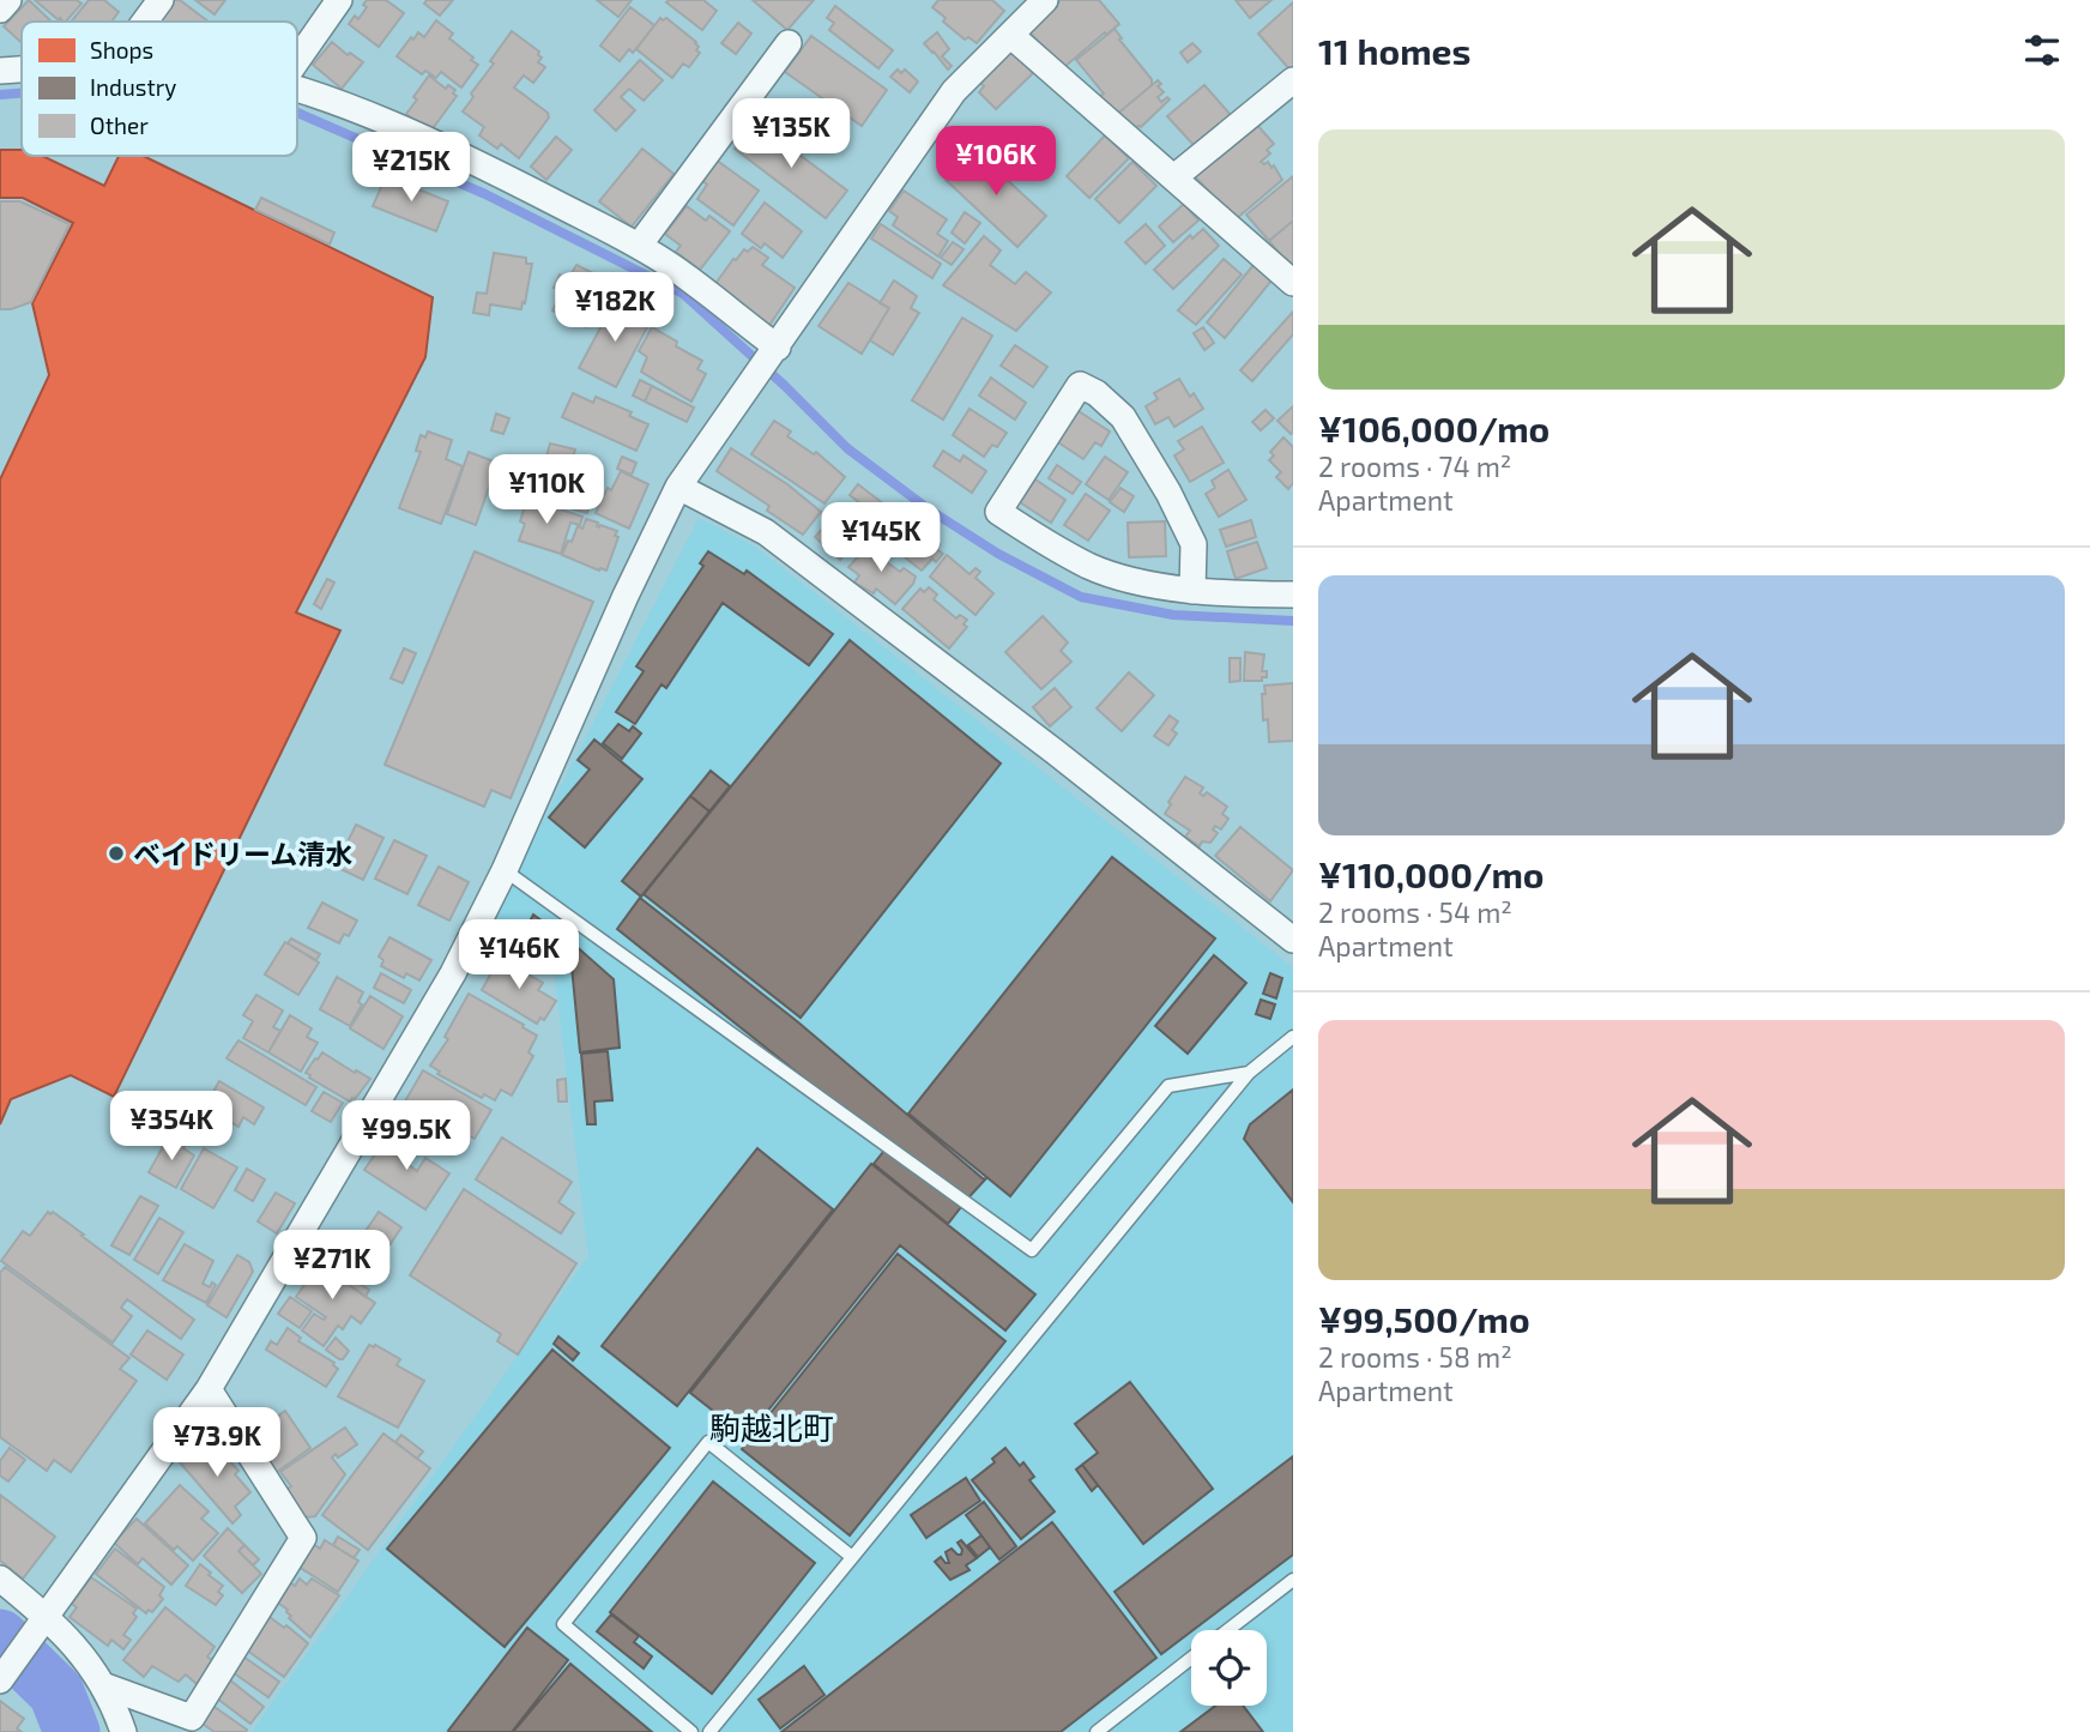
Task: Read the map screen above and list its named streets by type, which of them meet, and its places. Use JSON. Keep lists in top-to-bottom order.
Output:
{
  "districts": ["駒越北町"],
  "places": ["ベイドリーム清水"],
  "legend": ["Shops", "Industry", "Other"],
  "page": {
    "heading": "11 homes",
    "price": [
      "¥135K",
      "¥106K",
      "¥215K",
      "¥182K",
      "¥110K",
      "¥145K",
      "¥146K",
      "¥354K",
      "¥99.5K",
      "¥271K",
      "¥73.9K"
    ],
    "list": [
      {
        "name": "¥106,000/mo",
        "note": "2 rooms · 74 m² · Apartment"
      },
      {
        "name": "¥110,000/mo",
        "note": "2 rooms · 54 m² · Apartment"
      },
      {
        "name": "¥99,500/mo",
        "note": "2 rooms · 58 m² · Apartment"
      }
    ]
  }
}
